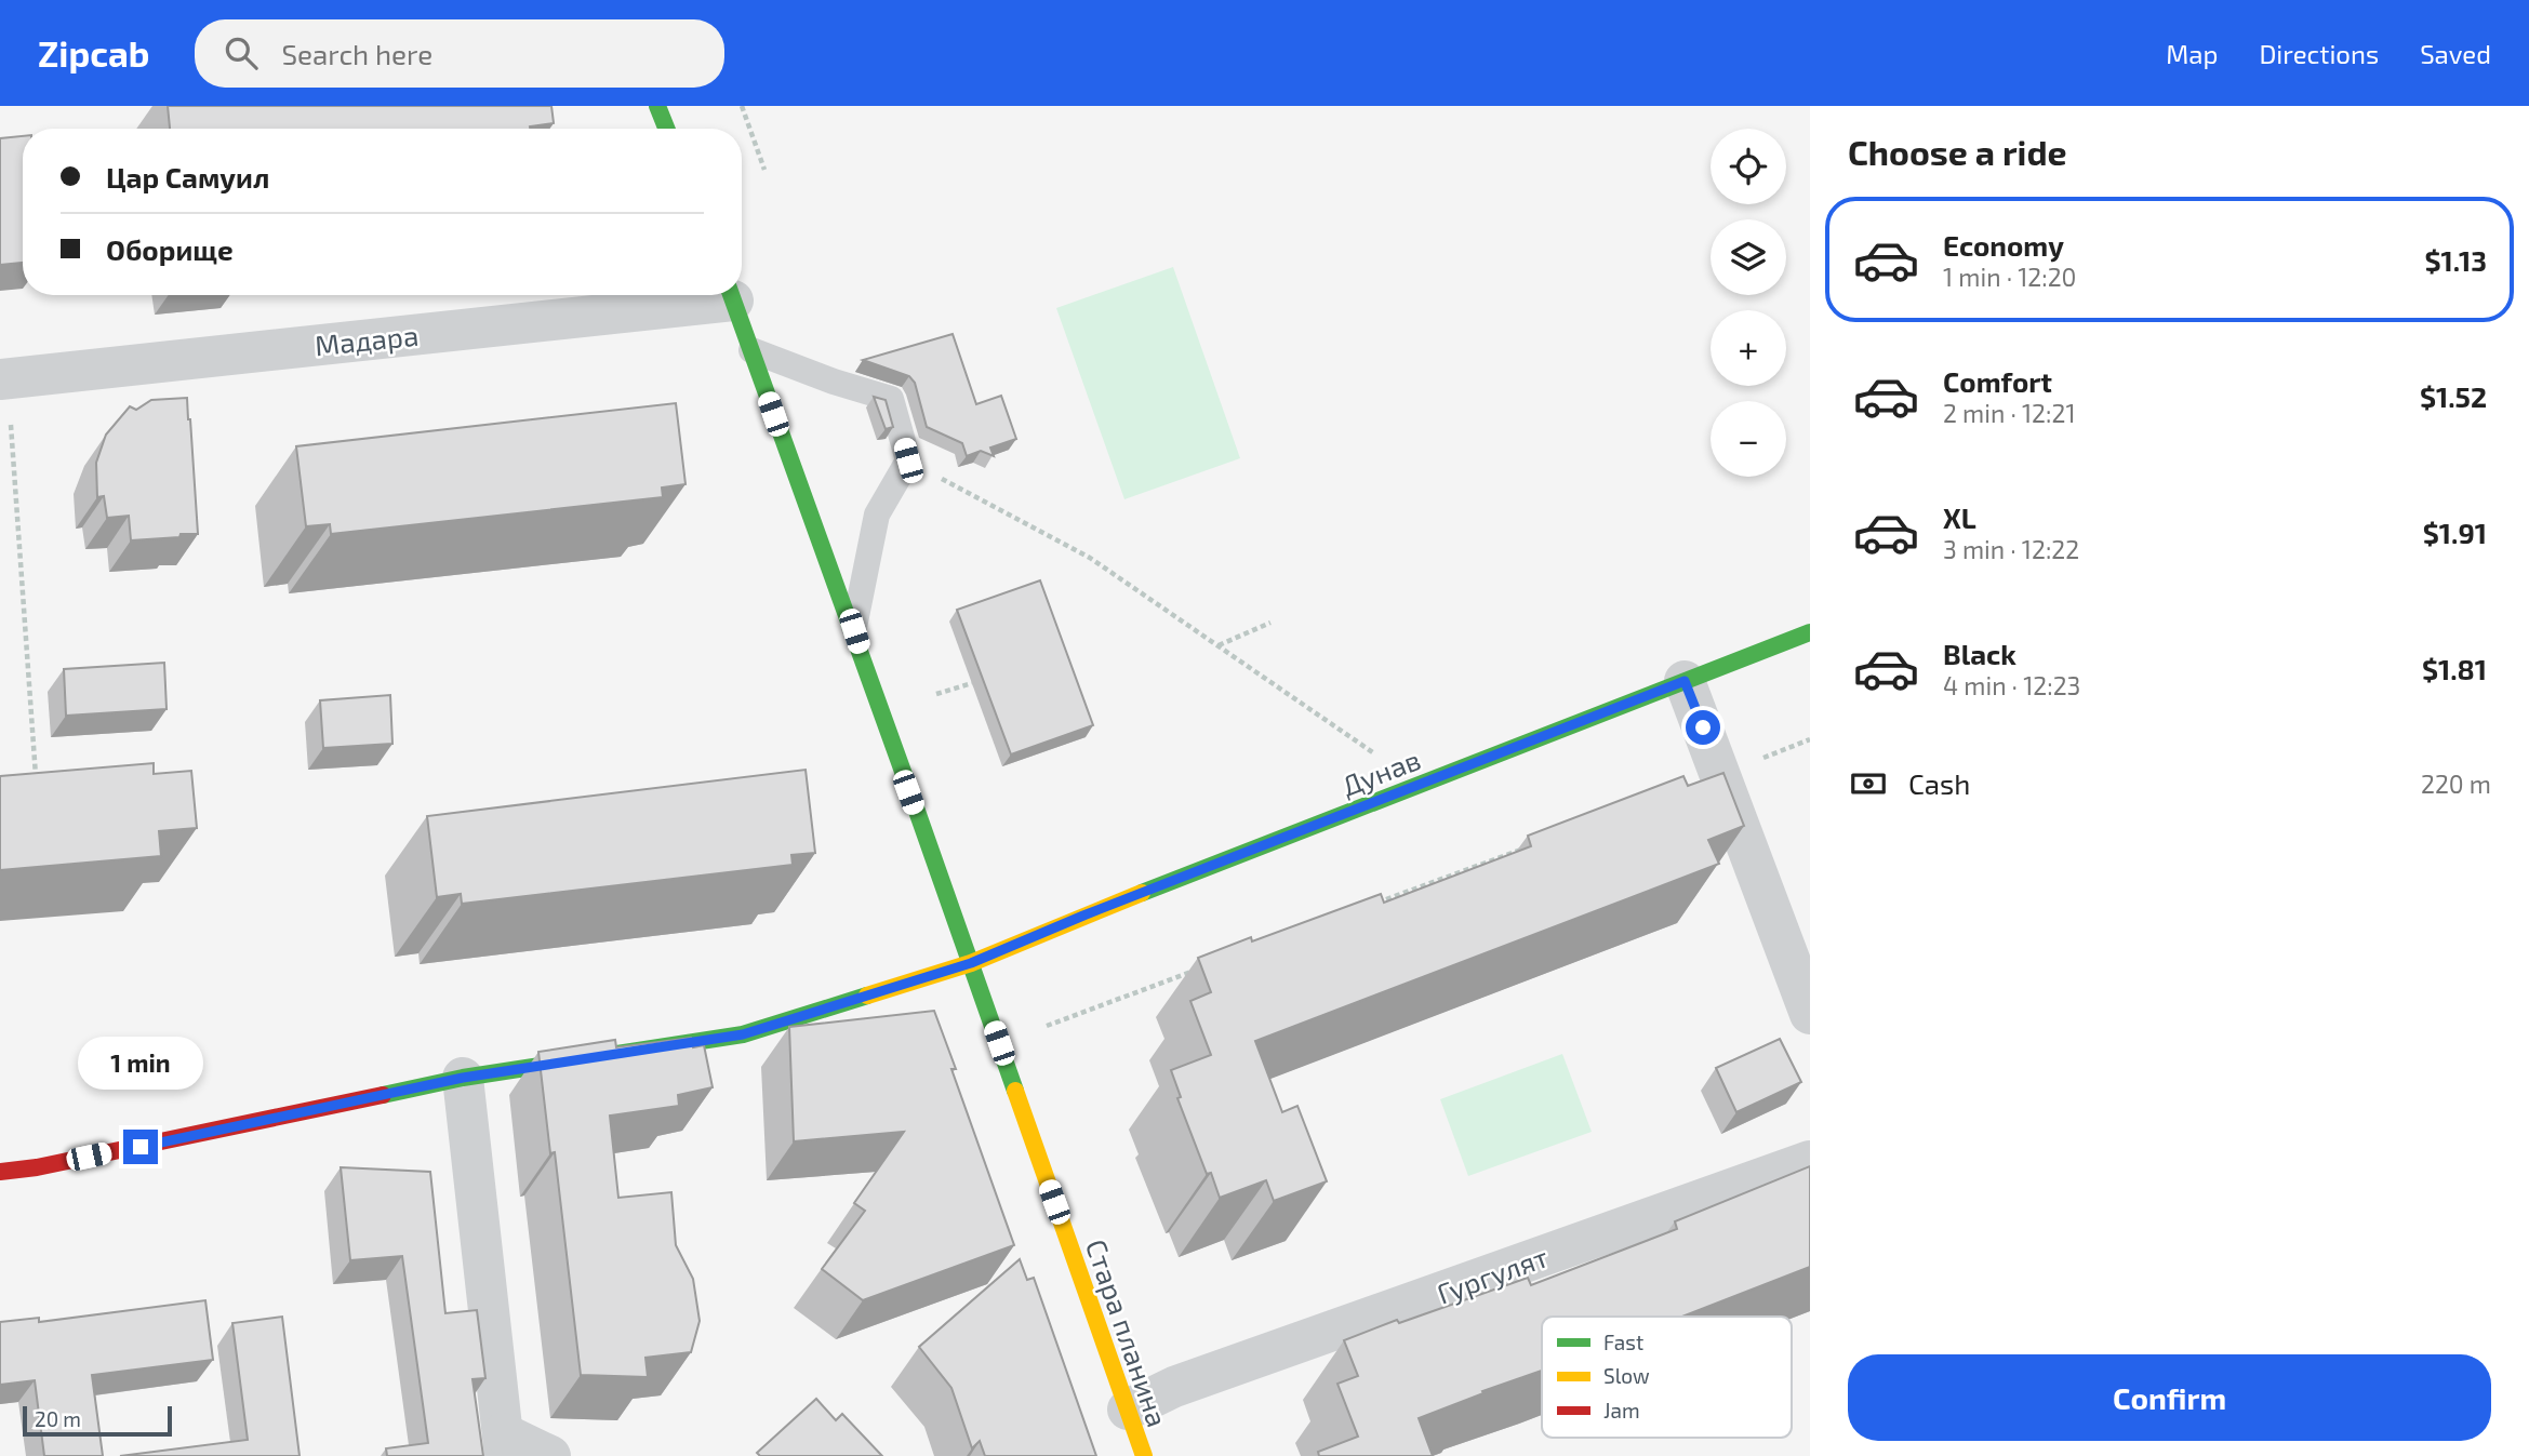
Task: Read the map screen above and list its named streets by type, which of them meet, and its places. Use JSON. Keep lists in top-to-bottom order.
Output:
{
  "streets": {
    "main road": ["Дунав", "Стара планина"],
    "street": ["Мадара", "Гургулят"]
  },
  "crossings": [
    ["Дунав", "Стара планина"],
    ["Гургулят", "Стара планина"]
  ],
  "legend": ["Fast", "Slow", "Jam"],
  "scale_bar": "20 m",
  "page": {
    "header": "Zipcab",
    "search": "Search here",
    "nav": ["Map", "Directions", "Saved"],
    "heading": "Choose a ride",
    "map_buttons": ["+", "−"],
    "banner": ["Цар Самуил", "Оборище"],
    "list": [
      {
        "name": "Economy",
        "note": "1 min · 12:20",
        "value": "$1.13"
      },
      {
        "name": "Comfort",
        "note": "2 min · 12:21",
        "value": "$1.52"
      },
      {
        "name": "XL",
        "note": "3 min · 12:22",
        "value": "$1.91"
      },
      {
        "name": "Black",
        "note": "4 min · 12:23",
        "value": "$1.81"
      }
    ],
    "pay": ["Cash", "220 m"],
    "bubble": "1 min",
    "buttons": "Confirm",
    "scale": "20 m"
  }
}
